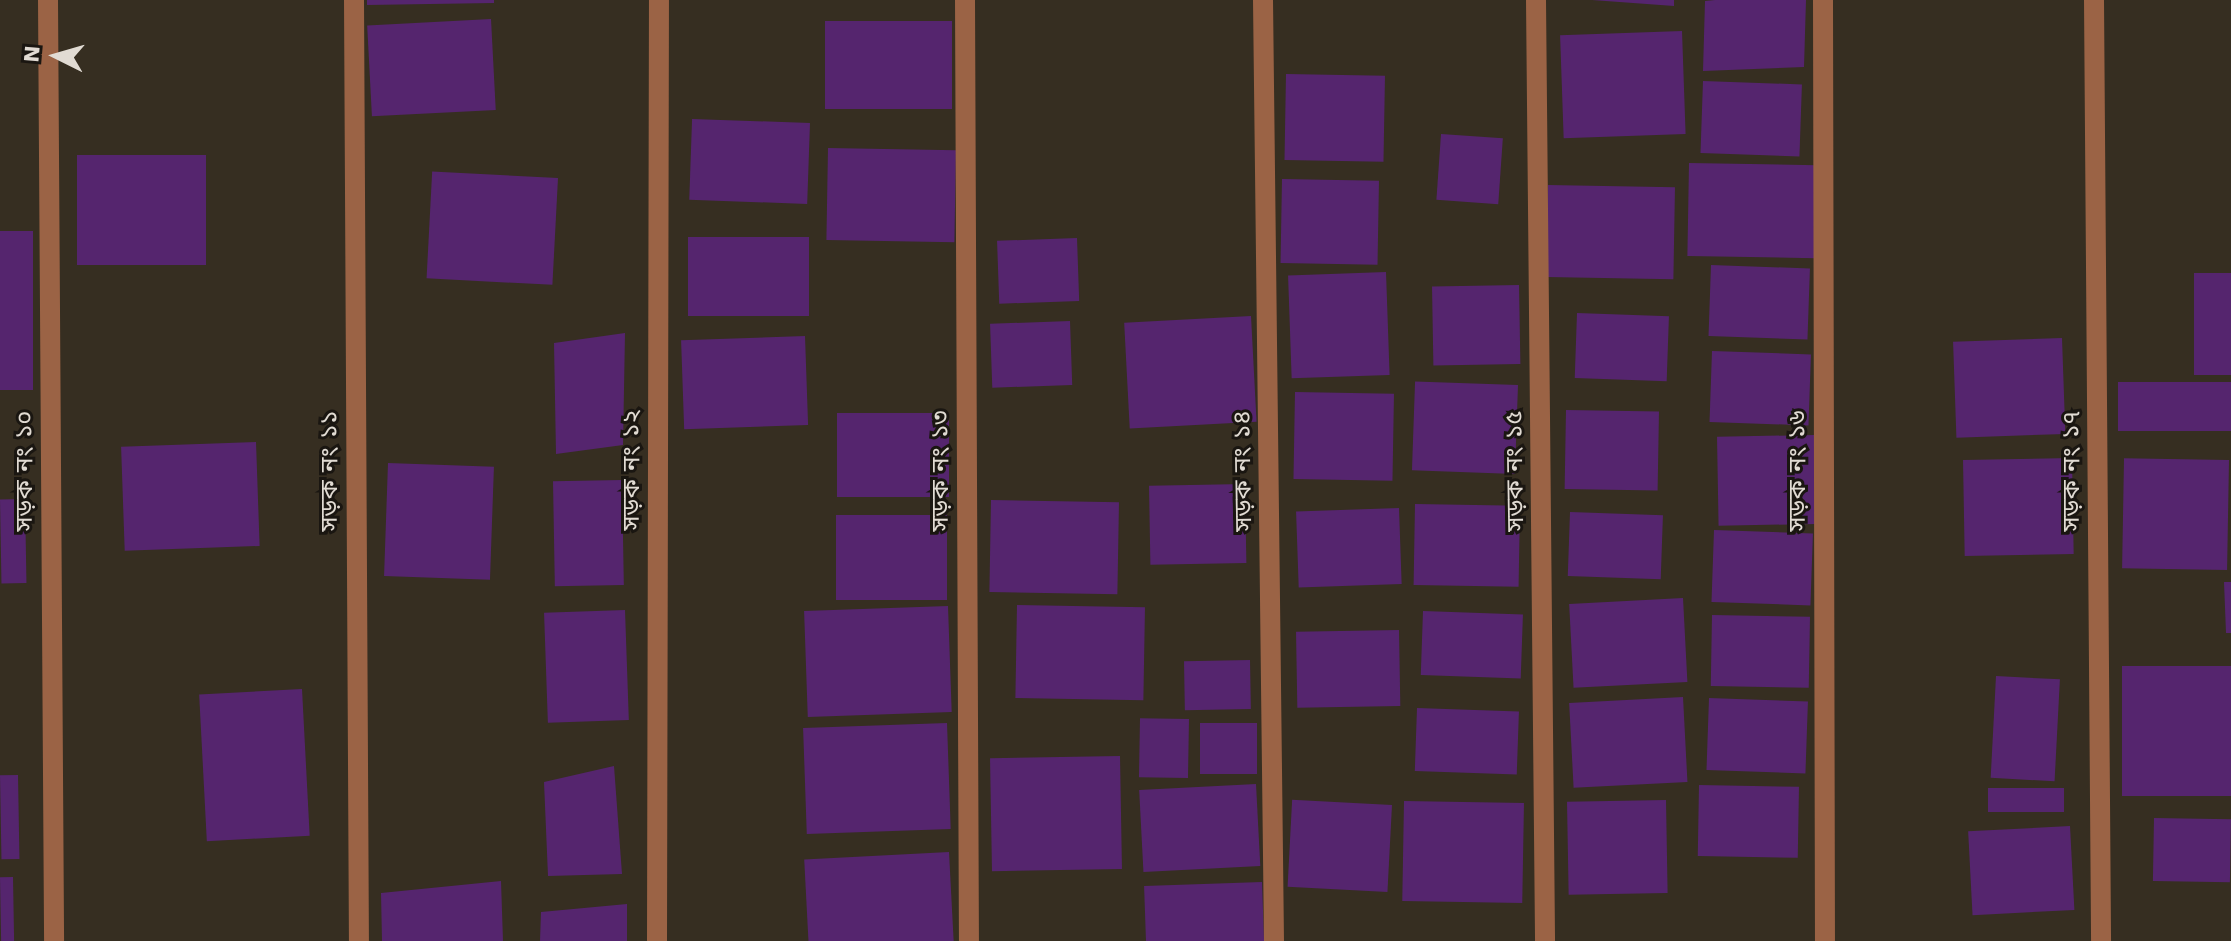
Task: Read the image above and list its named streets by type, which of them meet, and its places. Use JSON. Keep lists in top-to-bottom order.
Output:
{
  "streets": {
    "street": [
      "সড়ক নং ১২",
      "সড়ক নং ১০",
      "সড়ক নং ১১",
      "সড়ক নং ১৩",
      "সড়ক নং ১৪",
      "সড়ক নং ১৫",
      "সড়ক নং ১৬",
      "সড়ক নং ১৭"
    ]
  },
  "north": "left"
}
